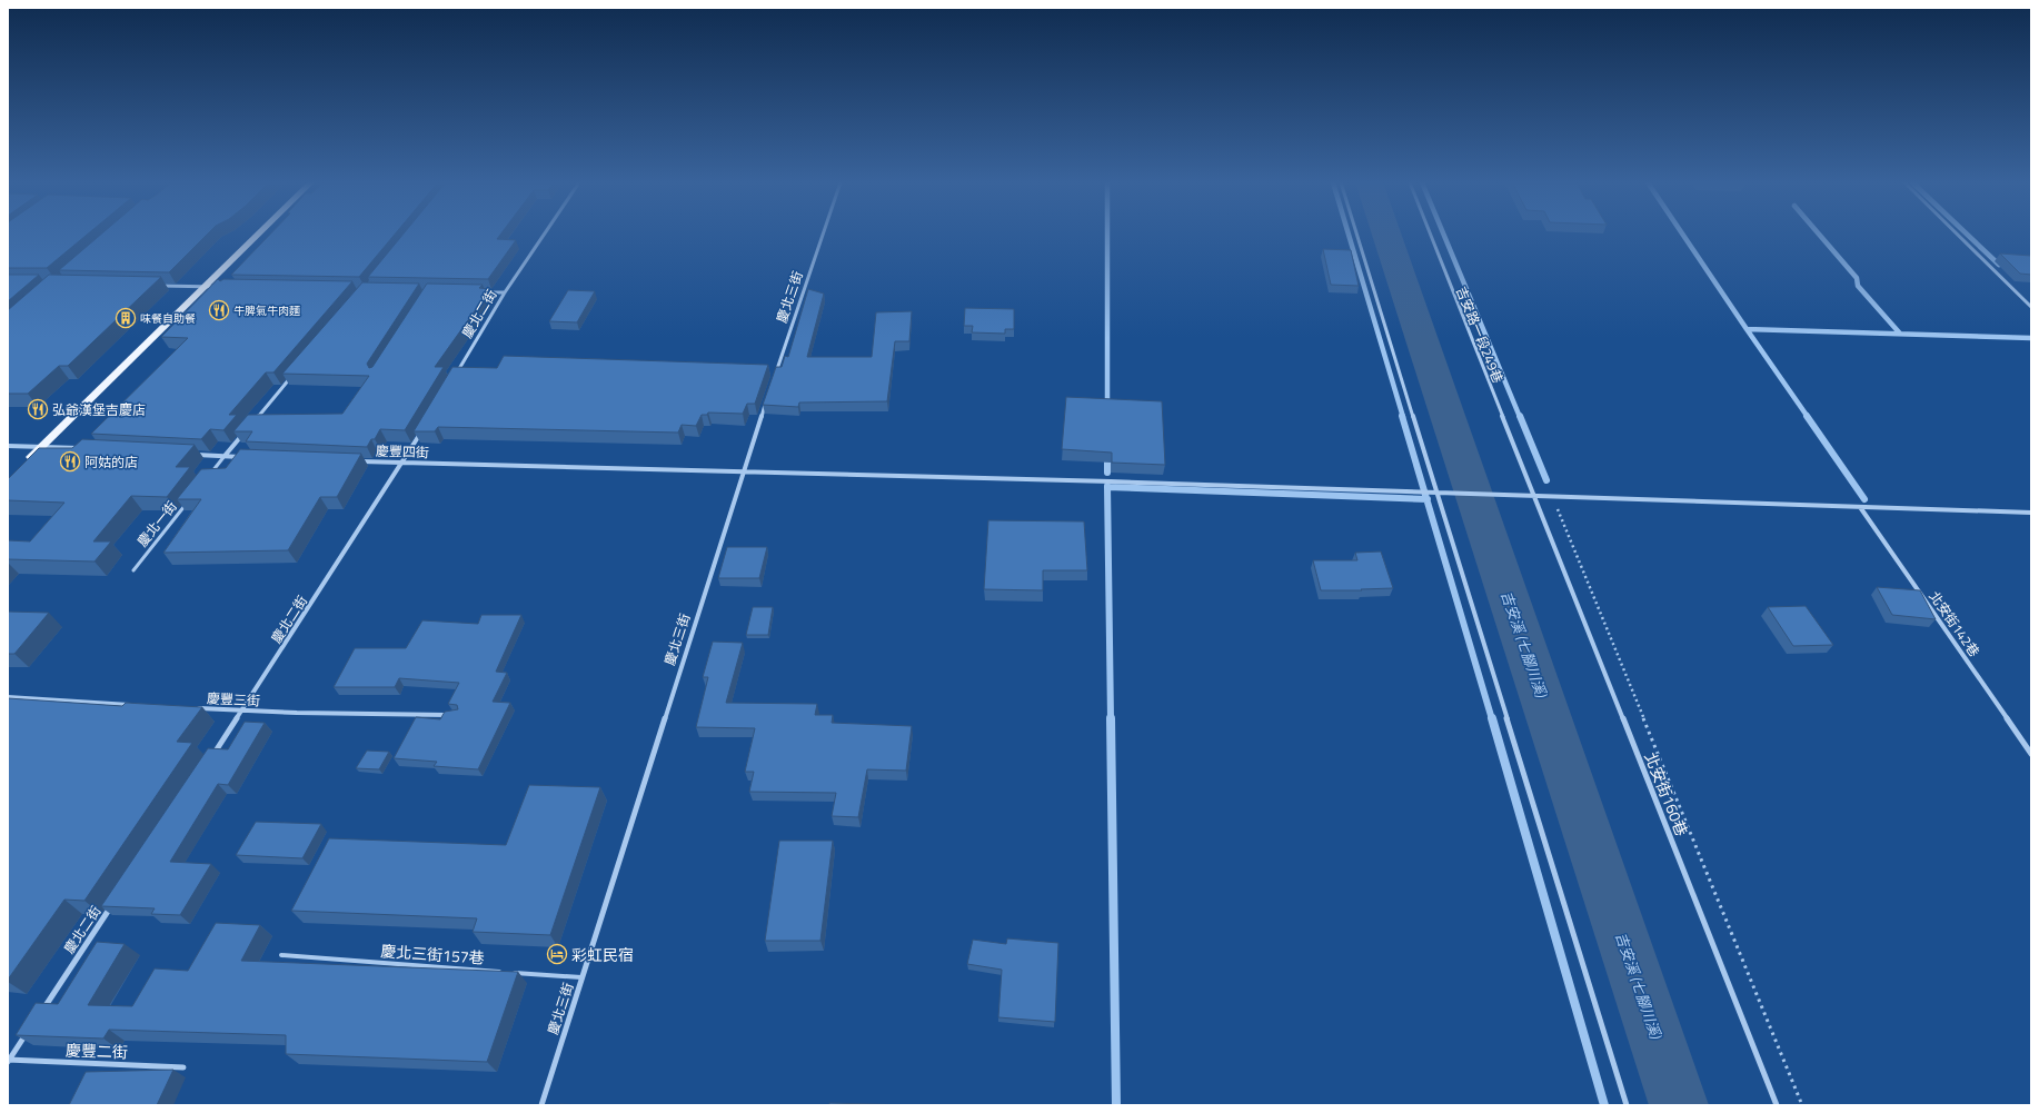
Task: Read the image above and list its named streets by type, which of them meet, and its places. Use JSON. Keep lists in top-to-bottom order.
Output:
{
  "streets": {
    "street": [
      "慶北三街",
      "慶北二街",
      "吉安路一段249巷",
      "慶豐四街",
      "北安街142巷",
      "慶豐三街",
      "北安街160巷",
      "慶豐二街"
    ],
    "lane": ["慶北一街", "慶北三街157巷"]
  },
  "crossings": [
    ["慶北三街", "慶豐四街"],
    ["慶北二街", "慶豐四街"],
    ["慶北二街", "慶豐三街"],
    ["吉安路一段249巷", "慶豐四街"],
    ["吉安路一段249巷", "北安街160巷"],
    ["慶豐四街", "北安街142巷"],
    ["慶豐四街", "北安街160巷"]
  ],
  "water": ["吉安溪 (七腳川溪)"],
  "places": {
    "restaurant": ["牛脾氣牛肉麵", "弘爺漢堡吉慶店", "阿姑的店"],
    "building": ["味餐自助餐"],
    "hotel": ["彩虹民宿"]
  }
}
